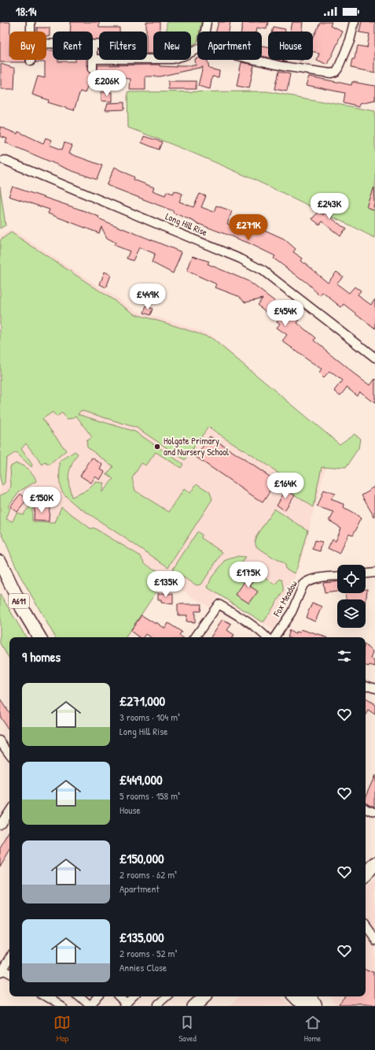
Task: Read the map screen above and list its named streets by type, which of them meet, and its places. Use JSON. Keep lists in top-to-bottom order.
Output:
{
  "streets": {
    "main road": ["A611"],
    "street": ["Long Hill Rise", "Fox Meadow"]
  },
  "places": ["Holgate Primary and Nursery School"],
  "page": {
    "status": "18:14",
    "chip": [
      "Buy",
      "Rent",
      "Filters",
      "New",
      "Apartment",
      "House"
    ],
    "price": [
      "£206K",
      "£243K",
      "£271K",
      "£449K",
      "£454K",
      "£164K",
      "£150K",
      "£175K",
      "£135K"
    ],
    "heading": "9 homes",
    "list": [
      {
        "name": "£271,000",
        "note": "3 rooms · 104 m² · Long Hill Rise"
      },
      {
        "name": "£449,000",
        "note": "5 rooms · 158 m² · House"
      },
      {
        "name": "£150,000",
        "note": "2 rooms · 62 m² · Apartment"
      },
      {
        "name": "£135,000",
        "note": "2 rooms · 52 m² · Annies Close"
      }
    ],
    "tabs": ["Map", "Saved", "Home"]
  }
}
